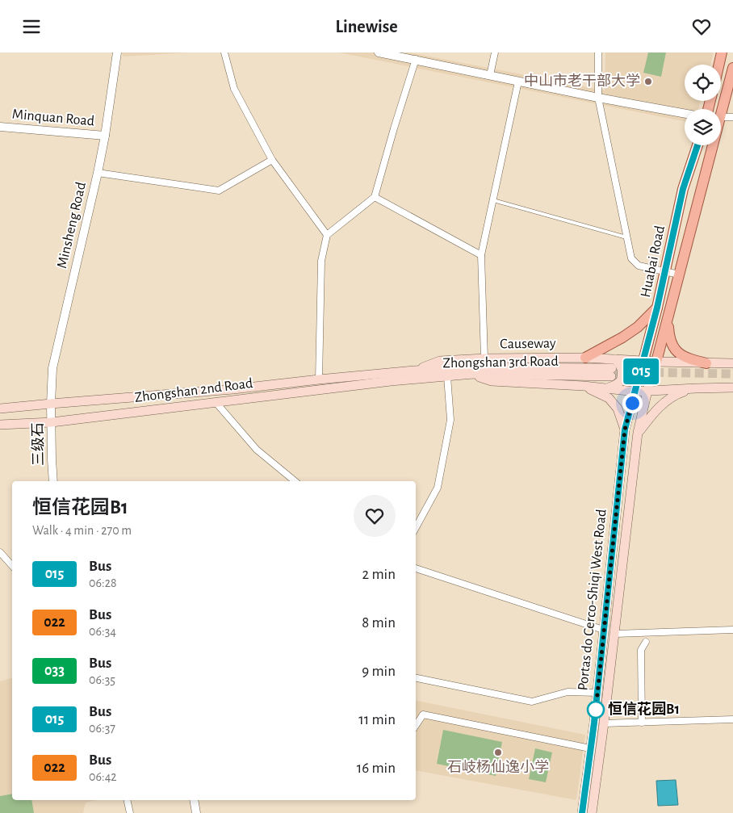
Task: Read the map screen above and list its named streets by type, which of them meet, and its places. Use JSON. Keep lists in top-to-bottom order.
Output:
{
  "streets": {
    "main road": [
      "Huabai Road",
      "Causeway",
      "Zhongshan 3rd Road",
      "Zhongshan 2nd Road",
      "Portas do Cerco-Shiqi West Road"
    ],
    "street": ["Minquan Road", "Minsheng Road", "三级石"]
  },
  "crossings": [
    ["Minquan Road", "Minsheng Road"],
    ["Minsheng Road", "三级石"],
    ["Huabai Road", "Causeway"],
    ["Huabai Road", "Portas do Cerco-Shiqi West Road"],
    ["Causeway", "Zhongshan 3rd Road"],
    ["Zhongshan 3rd Road", "Zhongshan 2nd Road"],
    ["Zhongshan 2nd Road", "三级石"]
  ],
  "places": ["中山市老干部大学", "恒信花园B1", "石岐杨仙逸小学"],
  "lines": ["bus line 015"],
  "page": {
    "header": "Linewise",
    "on_map": "015",
    "heading": ["恒信花园B1", "Walk · 4 min · 270 m"],
    "list": [
      {
        "mark": "015",
        "name": "Bus",
        "note": "06:28",
        "value": "2 min"
      },
      {
        "mark": "022",
        "name": "Bus",
        "note": "06:34",
        "value": "8 min"
      },
      {
        "mark": "033",
        "name": "Bus",
        "note": "06:35",
        "value": "9 min"
      },
      {
        "mark": "015",
        "name": "Bus",
        "note": "06:37",
        "value": "11 min"
      },
      {
        "mark": "022",
        "name": "Bus",
        "note": "06:42",
        "value": "16 min"
      }
    ]
  }
}
